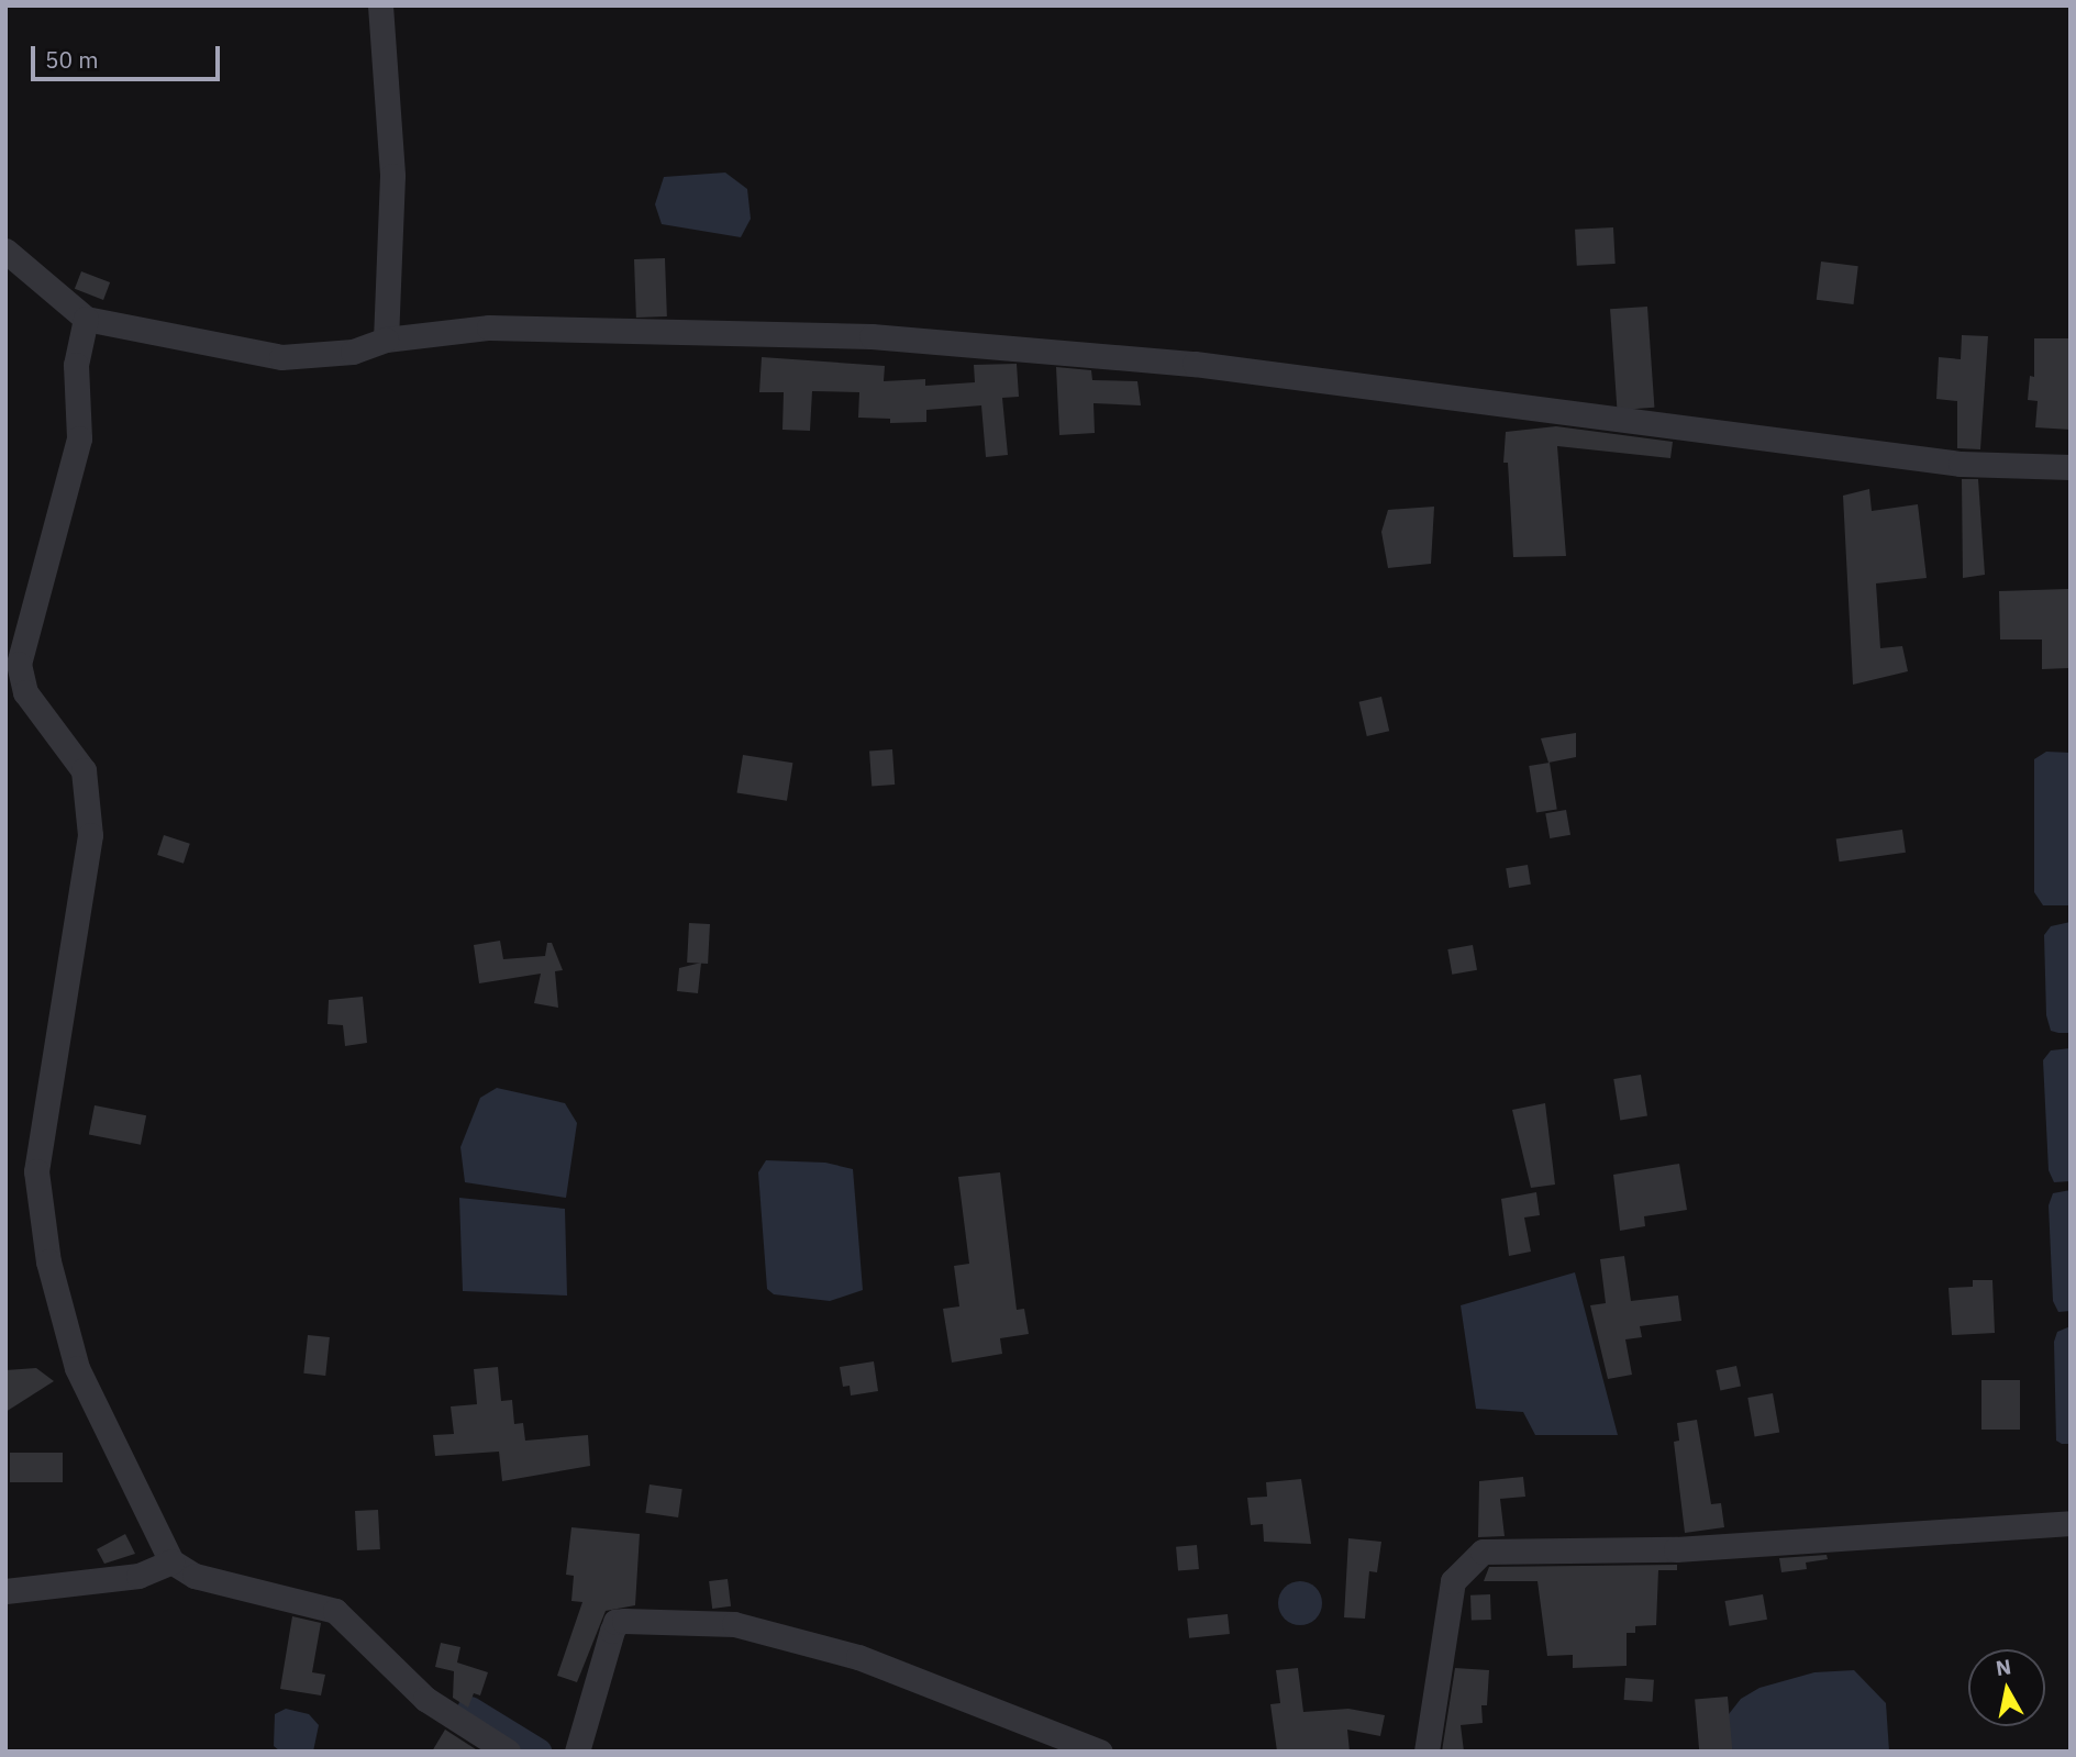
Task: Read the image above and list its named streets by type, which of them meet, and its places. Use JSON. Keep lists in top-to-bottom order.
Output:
{
  "scale_bar": "50 m",
  "north": "top"
}
